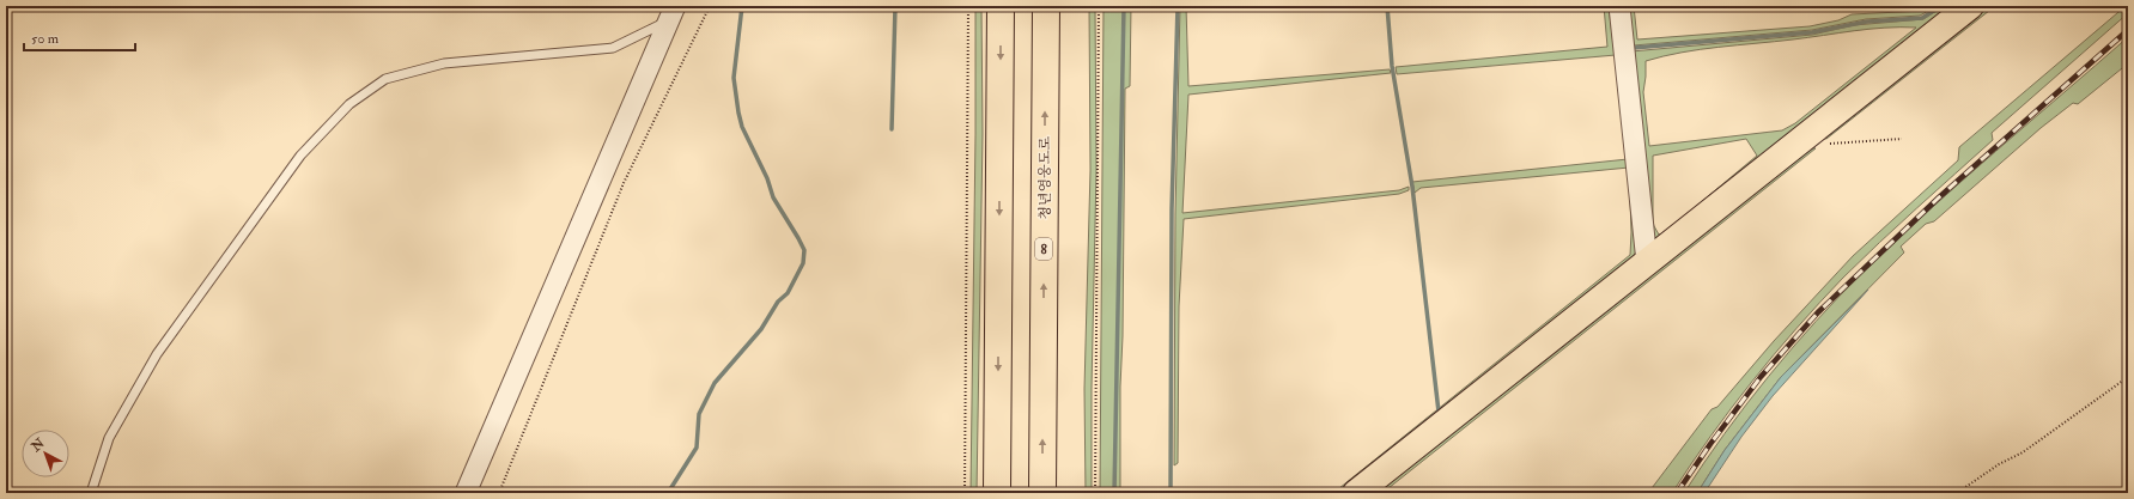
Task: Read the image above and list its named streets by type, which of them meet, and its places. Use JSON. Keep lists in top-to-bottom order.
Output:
{
  "streets": {
    "main road": ["청년영웅도로", "8"]
  },
  "scale_bar": "50 m",
  "north": "top left"
}
